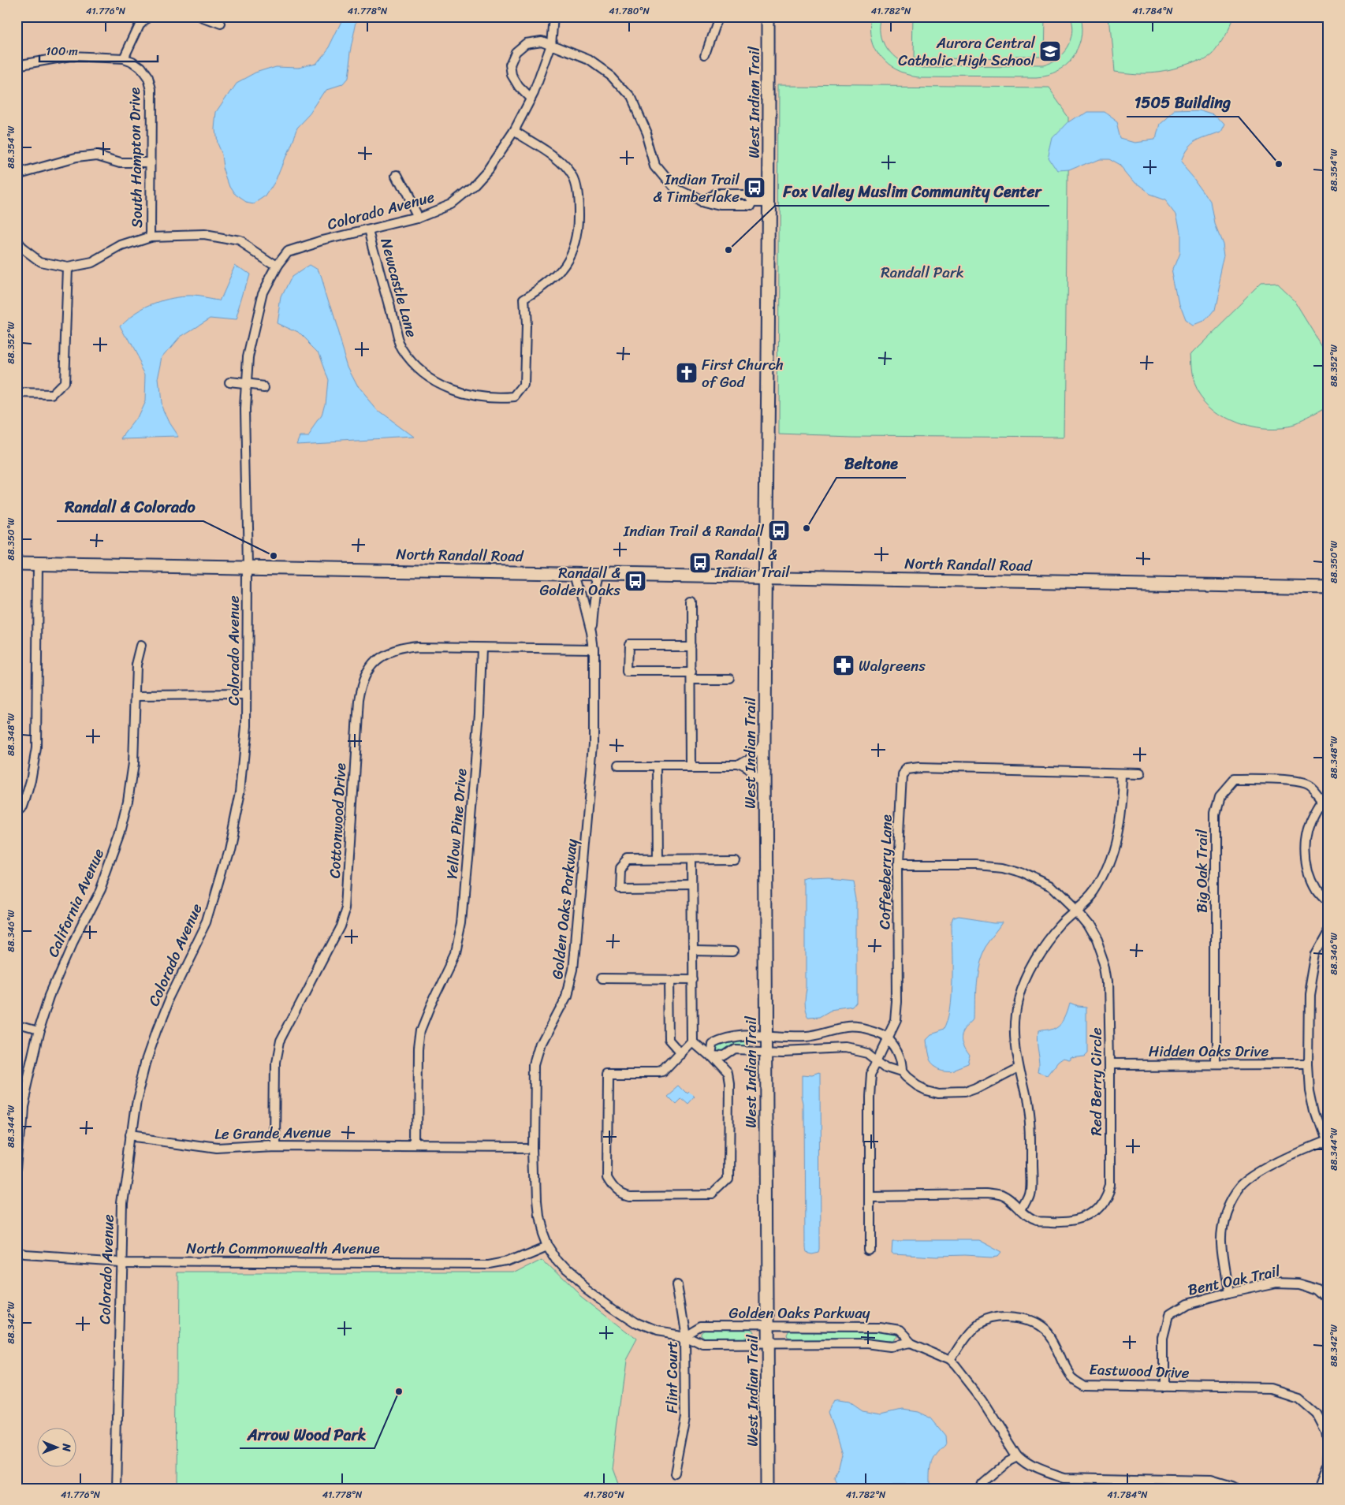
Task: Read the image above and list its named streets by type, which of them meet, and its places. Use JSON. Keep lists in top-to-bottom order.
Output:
{
  "streets": {
    "main road": ["West Indian Trail", "North Randall Road"],
    "street": [
      "South Hampton Drive",
      "Colorado Avenue",
      "Newcastle Lane",
      "Cottonwood Drive",
      "Yellow Pine Drive",
      "Big Oak Trail",
      "Coffeeberry Lane",
      "California Avenue",
      "Golden Oaks Parkway",
      "Hidden Oaks Drive",
      "Red Berry Circle",
      "Le Grande Avenue",
      "North Commonwealth Avenue",
      "Bent Oak Trail",
      "Eastwood Drive",
      "Flint Court"
    ]
  },
  "crossings": [
    ["West Indian Trail", "North Randall Road"],
    ["West Indian Trail", "Golden Oaks Parkway"],
    ["Colorado Avenue", "Newcastle Lane"],
    ["Colorado Avenue", "North Randall Road"],
    ["Colorado Avenue", "Le Grande Avenue"],
    ["Colorado Avenue", "North Commonwealth Avenue"],
    ["North Randall Road", "Golden Oaks Parkway"],
    ["Cottonwood Drive", "Yellow Pine Drive"],
    ["Cottonwood Drive", "Golden Oaks Parkway"],
    ["Cottonwood Drive", "Le Grande Avenue"],
    ["Yellow Pine Drive", "Le Grande Avenue"],
    ["Big Oak Trail", "Hidden Oaks Drive"],
    ["Coffeeberry Lane", "Red Berry Circle"],
    ["Golden Oaks Parkway", "Le Grande Avenue"],
    ["Golden Oaks Parkway", "North Commonwealth Avenue"],
    ["Golden Oaks Parkway", "Eastwood Drive"],
    ["Golden Oaks Parkway", "Flint Court"],
    ["Hidden Oaks Drive", "Red Berry Circle"],
    ["Bent Oak Trail", "Eastwood Drive"]
  ],
  "parks": ["Randall Park"],
  "places": {
    "school or university": ["Aurora Central Catholic High School"],
    "other": [
      "1505 Building",
      "Fox Valley Muslim Community Center",
      "Beltone",
      "Randall & Colorado",
      "Arrow Wood Park"
    ],
    "bus stop": [
      "Indian Trail & Timberlake",
      "Indian Trail & Randall",
      "Randall & Indian Trail",
      "Randall & Golden Oaks"
    ],
    "church": ["First Church of God"],
    "pharmacy": ["Walgreens"]
  },
  "scale_bar": "100 m",
  "north": "right",
  "coordinates": [
    "41.776°N",
    "41.778°N",
    "41.780°N",
    "41.782°N",
    "41.784°N",
    "88.354°W",
    "88.352°W",
    "88.350°W",
    "88.348°W",
    "88.346°W",
    "88.344°W",
    "88.342°W"
  ]
}
